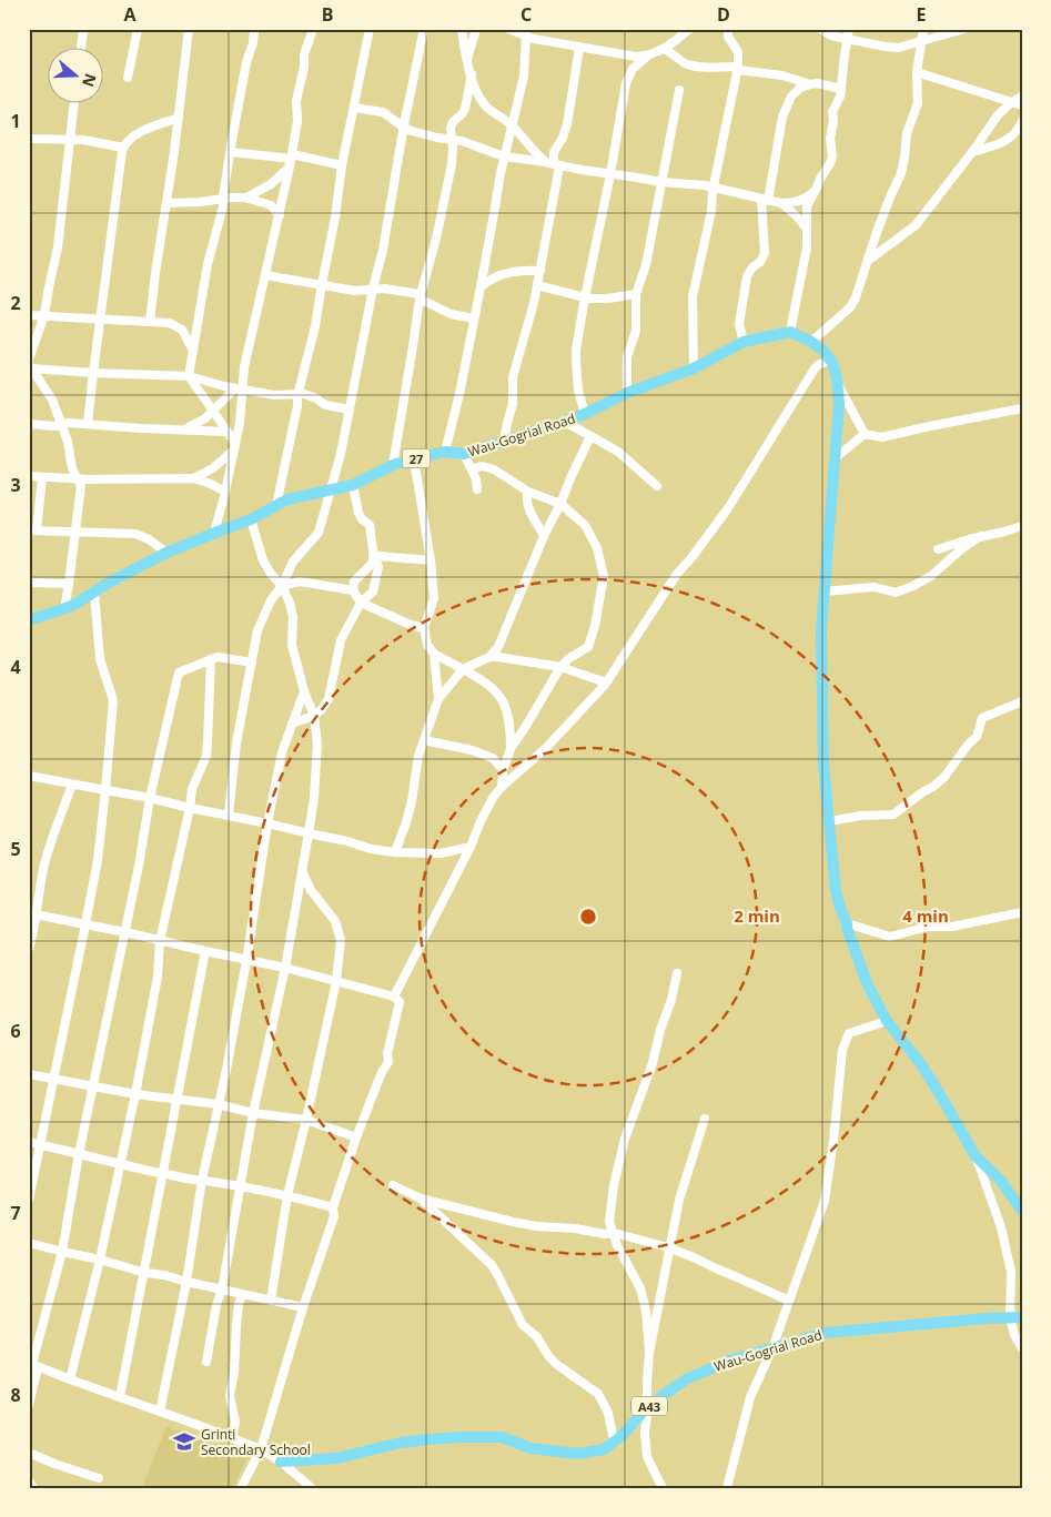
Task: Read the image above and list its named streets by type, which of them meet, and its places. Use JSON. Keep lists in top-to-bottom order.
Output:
{
  "streets": {
    "main road": ["Wau-Gogrial Road", "27", "A43"]
  },
  "places": {
    "school or university": ["Grinti Secondary School"]
  },
  "north": "right",
  "grid": {
    "columns": [
      "A",
      "B",
      "C",
      "D",
      "E"
    ],
    "rows": [
      "1",
      "2",
      "3",
      "4",
      "5",
      "6",
      "7",
      "8"
    ]
  },
  "rings": ["2 min", "4 min"]
}
